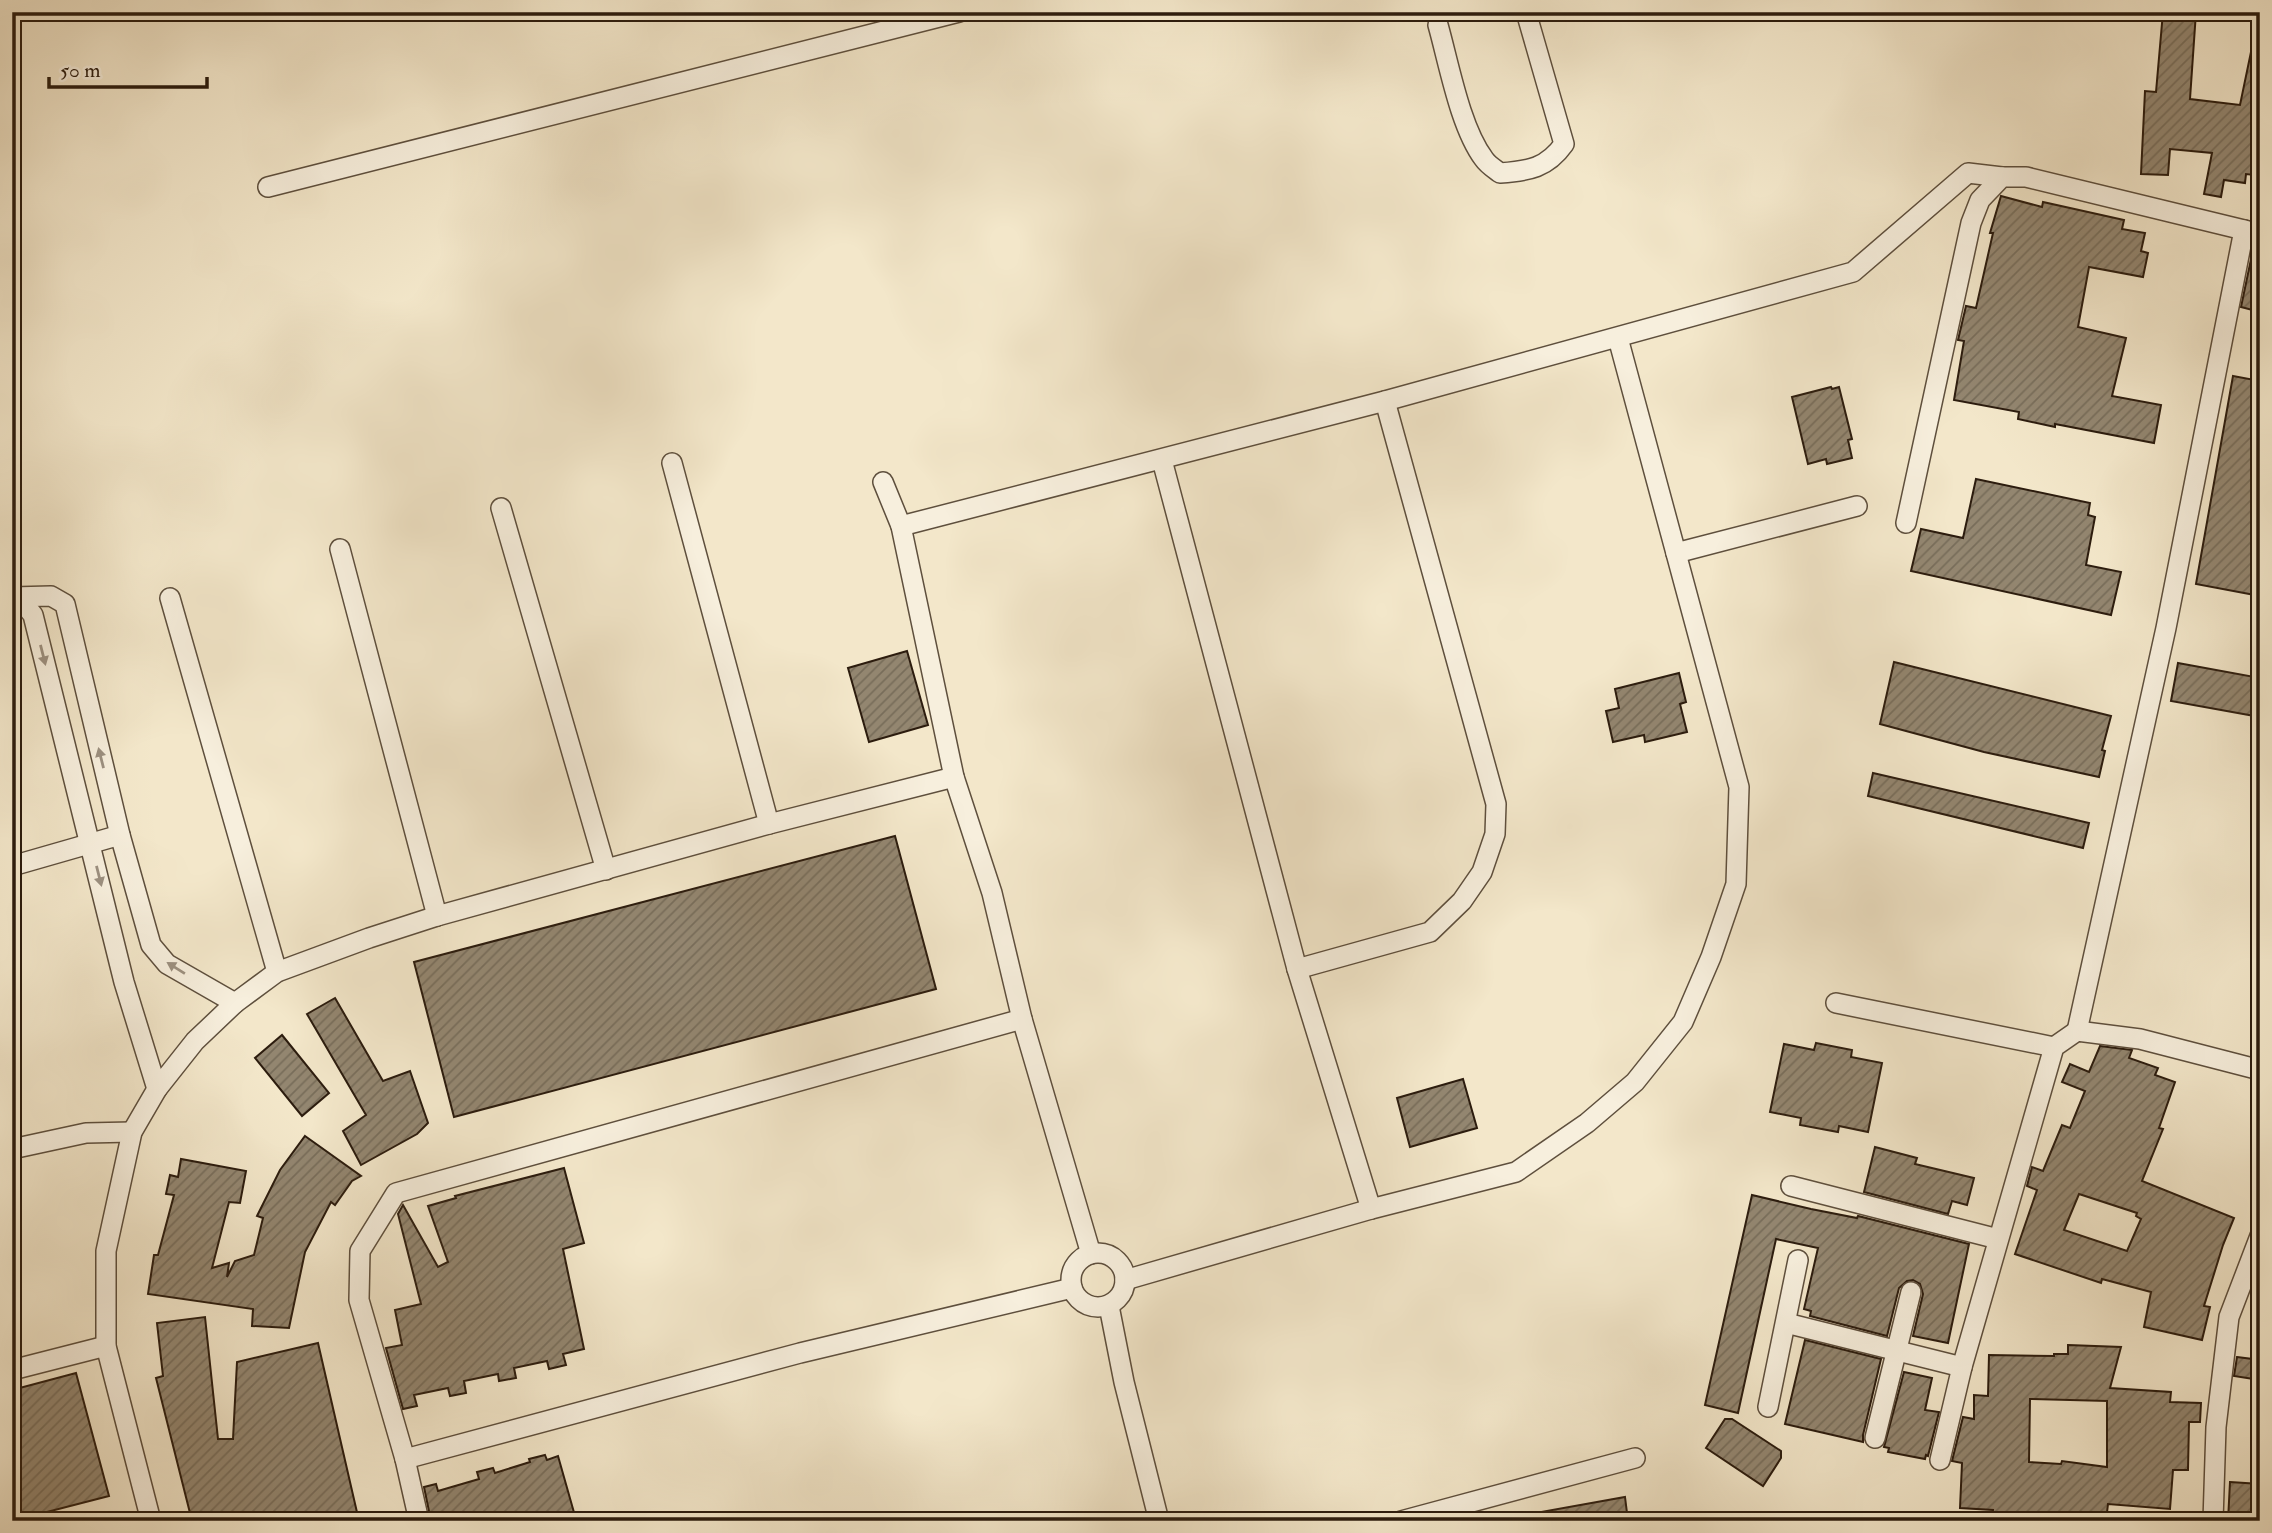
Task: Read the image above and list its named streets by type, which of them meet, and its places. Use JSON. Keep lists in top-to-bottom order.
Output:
{
  "scale_bar": "50 m"
}
